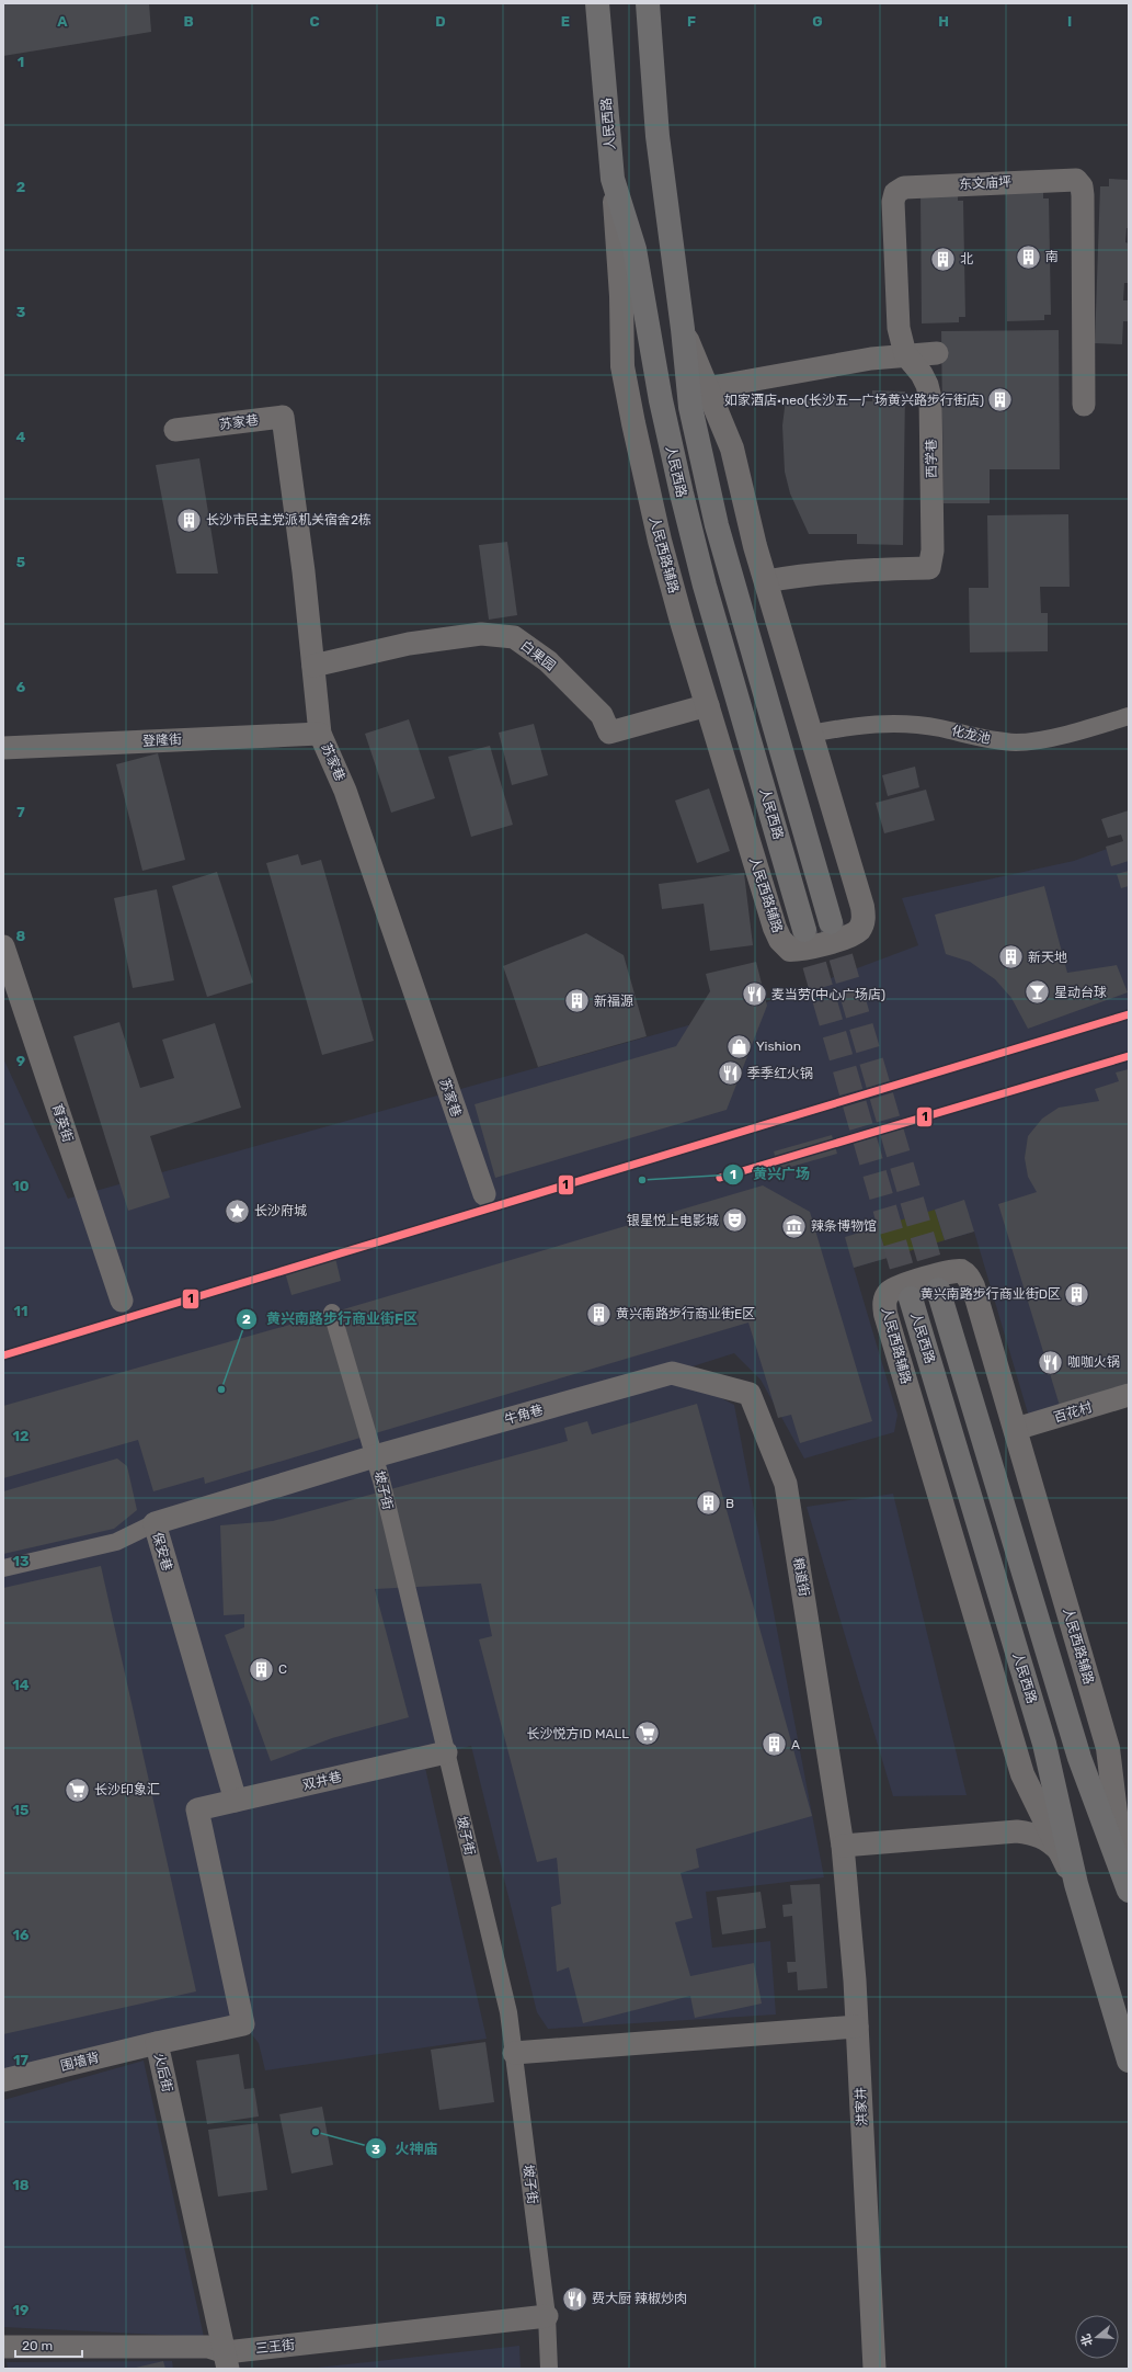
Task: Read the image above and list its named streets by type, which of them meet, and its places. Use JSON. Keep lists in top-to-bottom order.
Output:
{
  "streets": {
    "main road": ["人民西路"],
    "street": [
      "东文庙坪",
      "苏家巷",
      "西学巷",
      "人民西路辅路",
      "白果园",
      "化龙池",
      "登隆街",
      "育英街",
      "百花村",
      "牛角巷",
      "坡子街",
      "保安巷",
      "粮道街",
      "双井巷",
      "围墙背",
      "火后街",
      "洪家井",
      "三王街"
    ]
  },
  "crossings": [
    ["人民西路", "人民西路辅路"],
    ["东文庙坪", "西学巷"],
    ["苏家巷", "白果园"],
    ["苏家巷", "登隆街"],
    ["西学巷", "人民西路辅路"],
    ["人民西路辅路", "白果园"],
    ["人民西路辅路", "化龙池"],
    ["人民西路辅路", "百花村"],
    ["牛角巷", "坡子街"],
    ["牛角巷", "保安巷"],
    ["牛角巷", "粮道街"],
    ["坡子街", "保安巷"],
    ["坡子街", "双井巷"],
    ["坡子街", "三王街"],
    ["保安巷", "双井巷"],
    ["粮道街", "洪家井"],
    ["双井巷", "火后街"],
    ["围墙背", "火后街"],
    ["火后街", "三王街"]
  ],
  "places": {
    "building": [
      "南",
      "北",
      "如家酒店·neo(长沙五一广场黄兴路步行街店)",
      "长沙市民主党派机关宿舍2栋",
      "新天地",
      "新福源",
      "黄兴南路步行商业街D区",
      "黄兴南路步行商业街E区",
      "B",
      "C",
      "A"
    ],
    "bar": ["星动台球"],
    "restaurant": [
      "麦当劳(中心广场店)",
      "季季红火锅",
      "咖咖火锅",
      "费大厨 辣椒炒肉"
    ],
    "shop": ["Yishion"],
    "other": ["黄兴广场", "黄兴南路步行商业街F区", "火神庙"],
    "place": ["长沙府城"],
    "theatre": ["银星悦上电影城"],
    "museum": ["辣条博物馆"],
    "supermarket": ["长沙悦方ID MALL", "长沙印象汇"]
  },
  "lines": ["transit line 1"],
  "scale_bar": "20 m",
  "north": "left",
  "grid": {
    "columns": [
      "A",
      "B",
      "C",
      "D",
      "E",
      "F",
      "G",
      "H",
      "I"
    ],
    "rows": [
      "1",
      "2",
      "3",
      "4",
      "5",
      "6",
      "7",
      "8",
      "9",
      "10",
      "11",
      "12",
      "13",
      "14",
      "15",
      "16",
      "17",
      "18",
      "19"
    ]
  }
}
